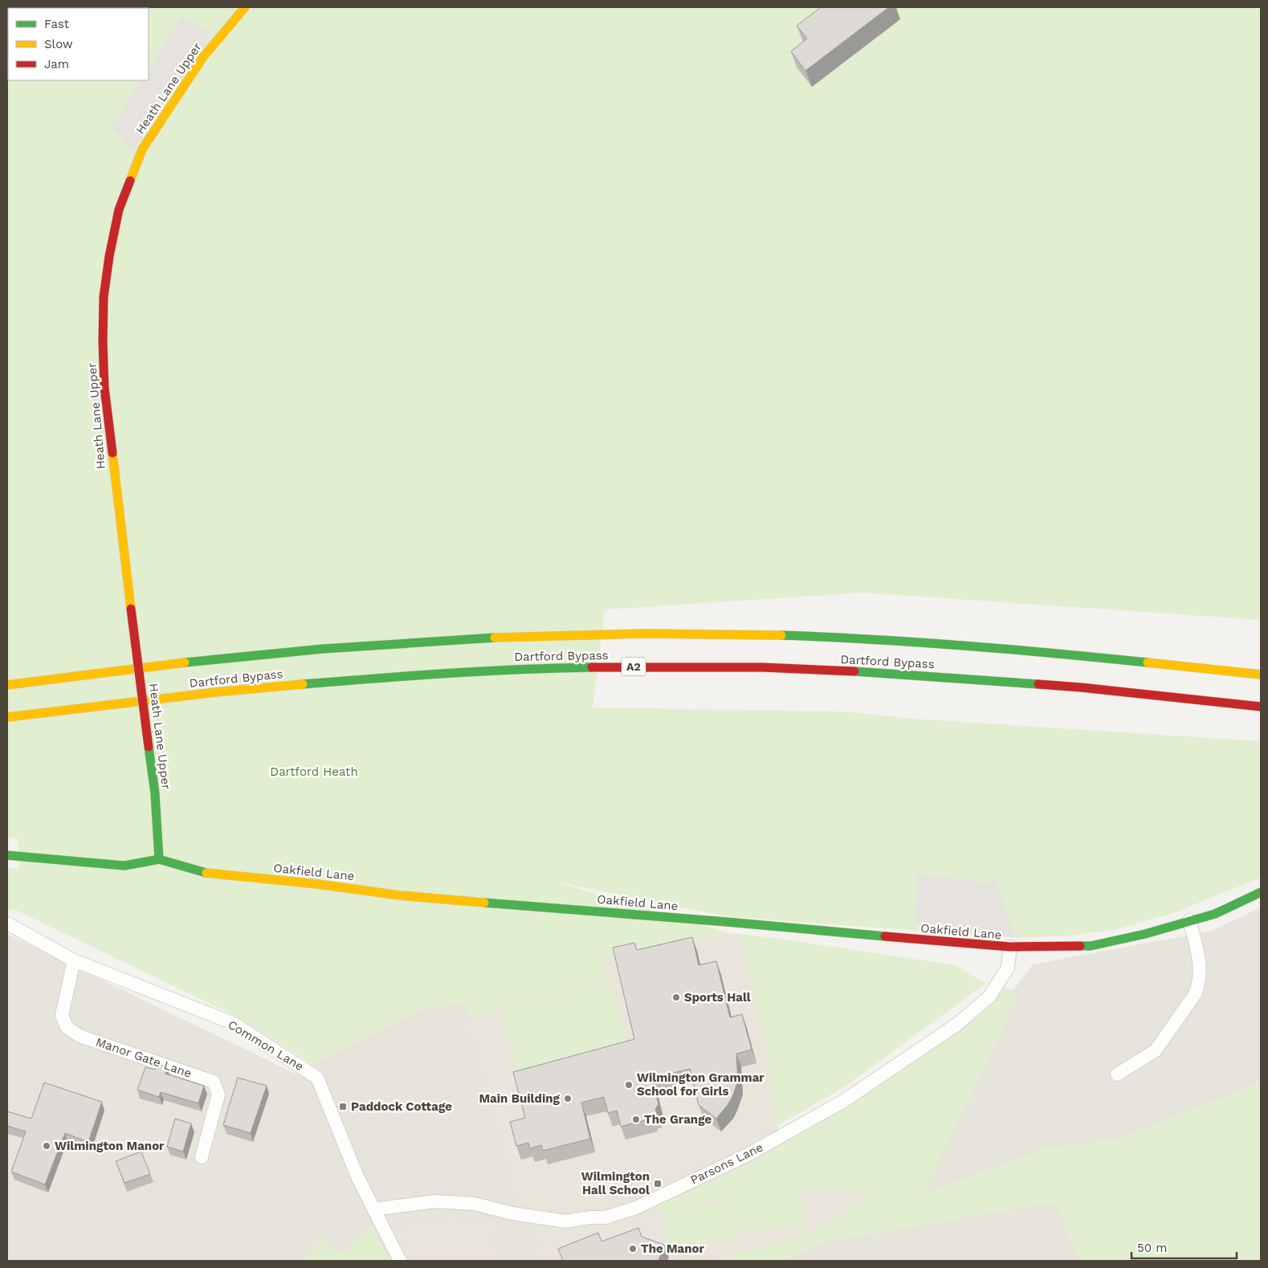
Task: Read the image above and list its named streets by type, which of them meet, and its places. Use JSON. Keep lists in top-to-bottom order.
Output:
{
  "streets": {
    "main road": [
      "Heath Lane Upper",
      "Dartford Bypass",
      "A2",
      "Oakfield Lane"
    ],
    "street": ["Common Lane", "Manor Gate Lane", "Parsons Lane"]
  },
  "crossings": [
    ["Heath Lane Upper", "Oakfield Lane"],
    ["Oakfield Lane", "Parsons Lane"],
    ["Common Lane", "Manor Gate Lane"],
    ["Common Lane", "Parsons Lane"]
  ],
  "parks": ["Dartford Heath"],
  "places": {
    "other": [
      "Sports Hall",
      "Wilmington Grammar School for Girls",
      "Main Building",
      "The Grange",
      "Wilmington Manor",
      "The Manor"
    ],
    "transit": ["Paddock Cottage", "Wilmington Hall School"]
  },
  "legend": ["Fast", "Slow", "Jam"],
  "scale_bar": "50 m"
}
